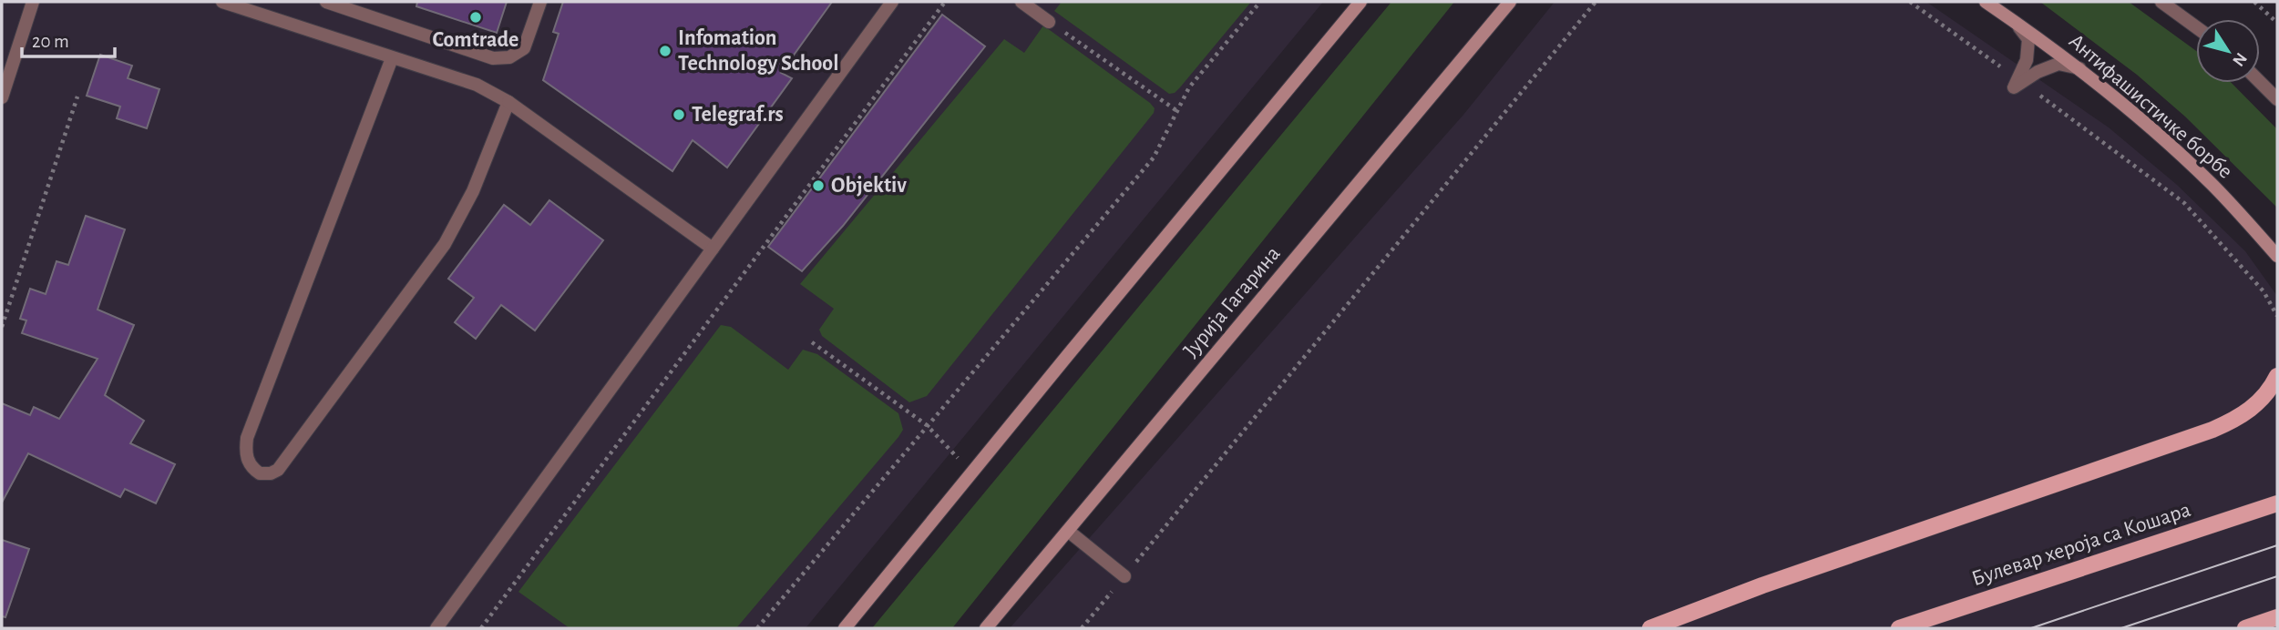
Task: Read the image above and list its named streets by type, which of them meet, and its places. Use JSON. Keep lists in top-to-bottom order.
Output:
{
  "streets": {
    "main road": ["Антифашистичке борбе", "Јурија Гагарина", "Булевар хероја са Кошара"]
  },
  "places": [
    "Comtrade",
    "Infomation Technology School",
    "Telegraf.rs",
    "Objektiv"
  ],
  "scale_bar": "20 m",
  "north": "bottom right"
}
